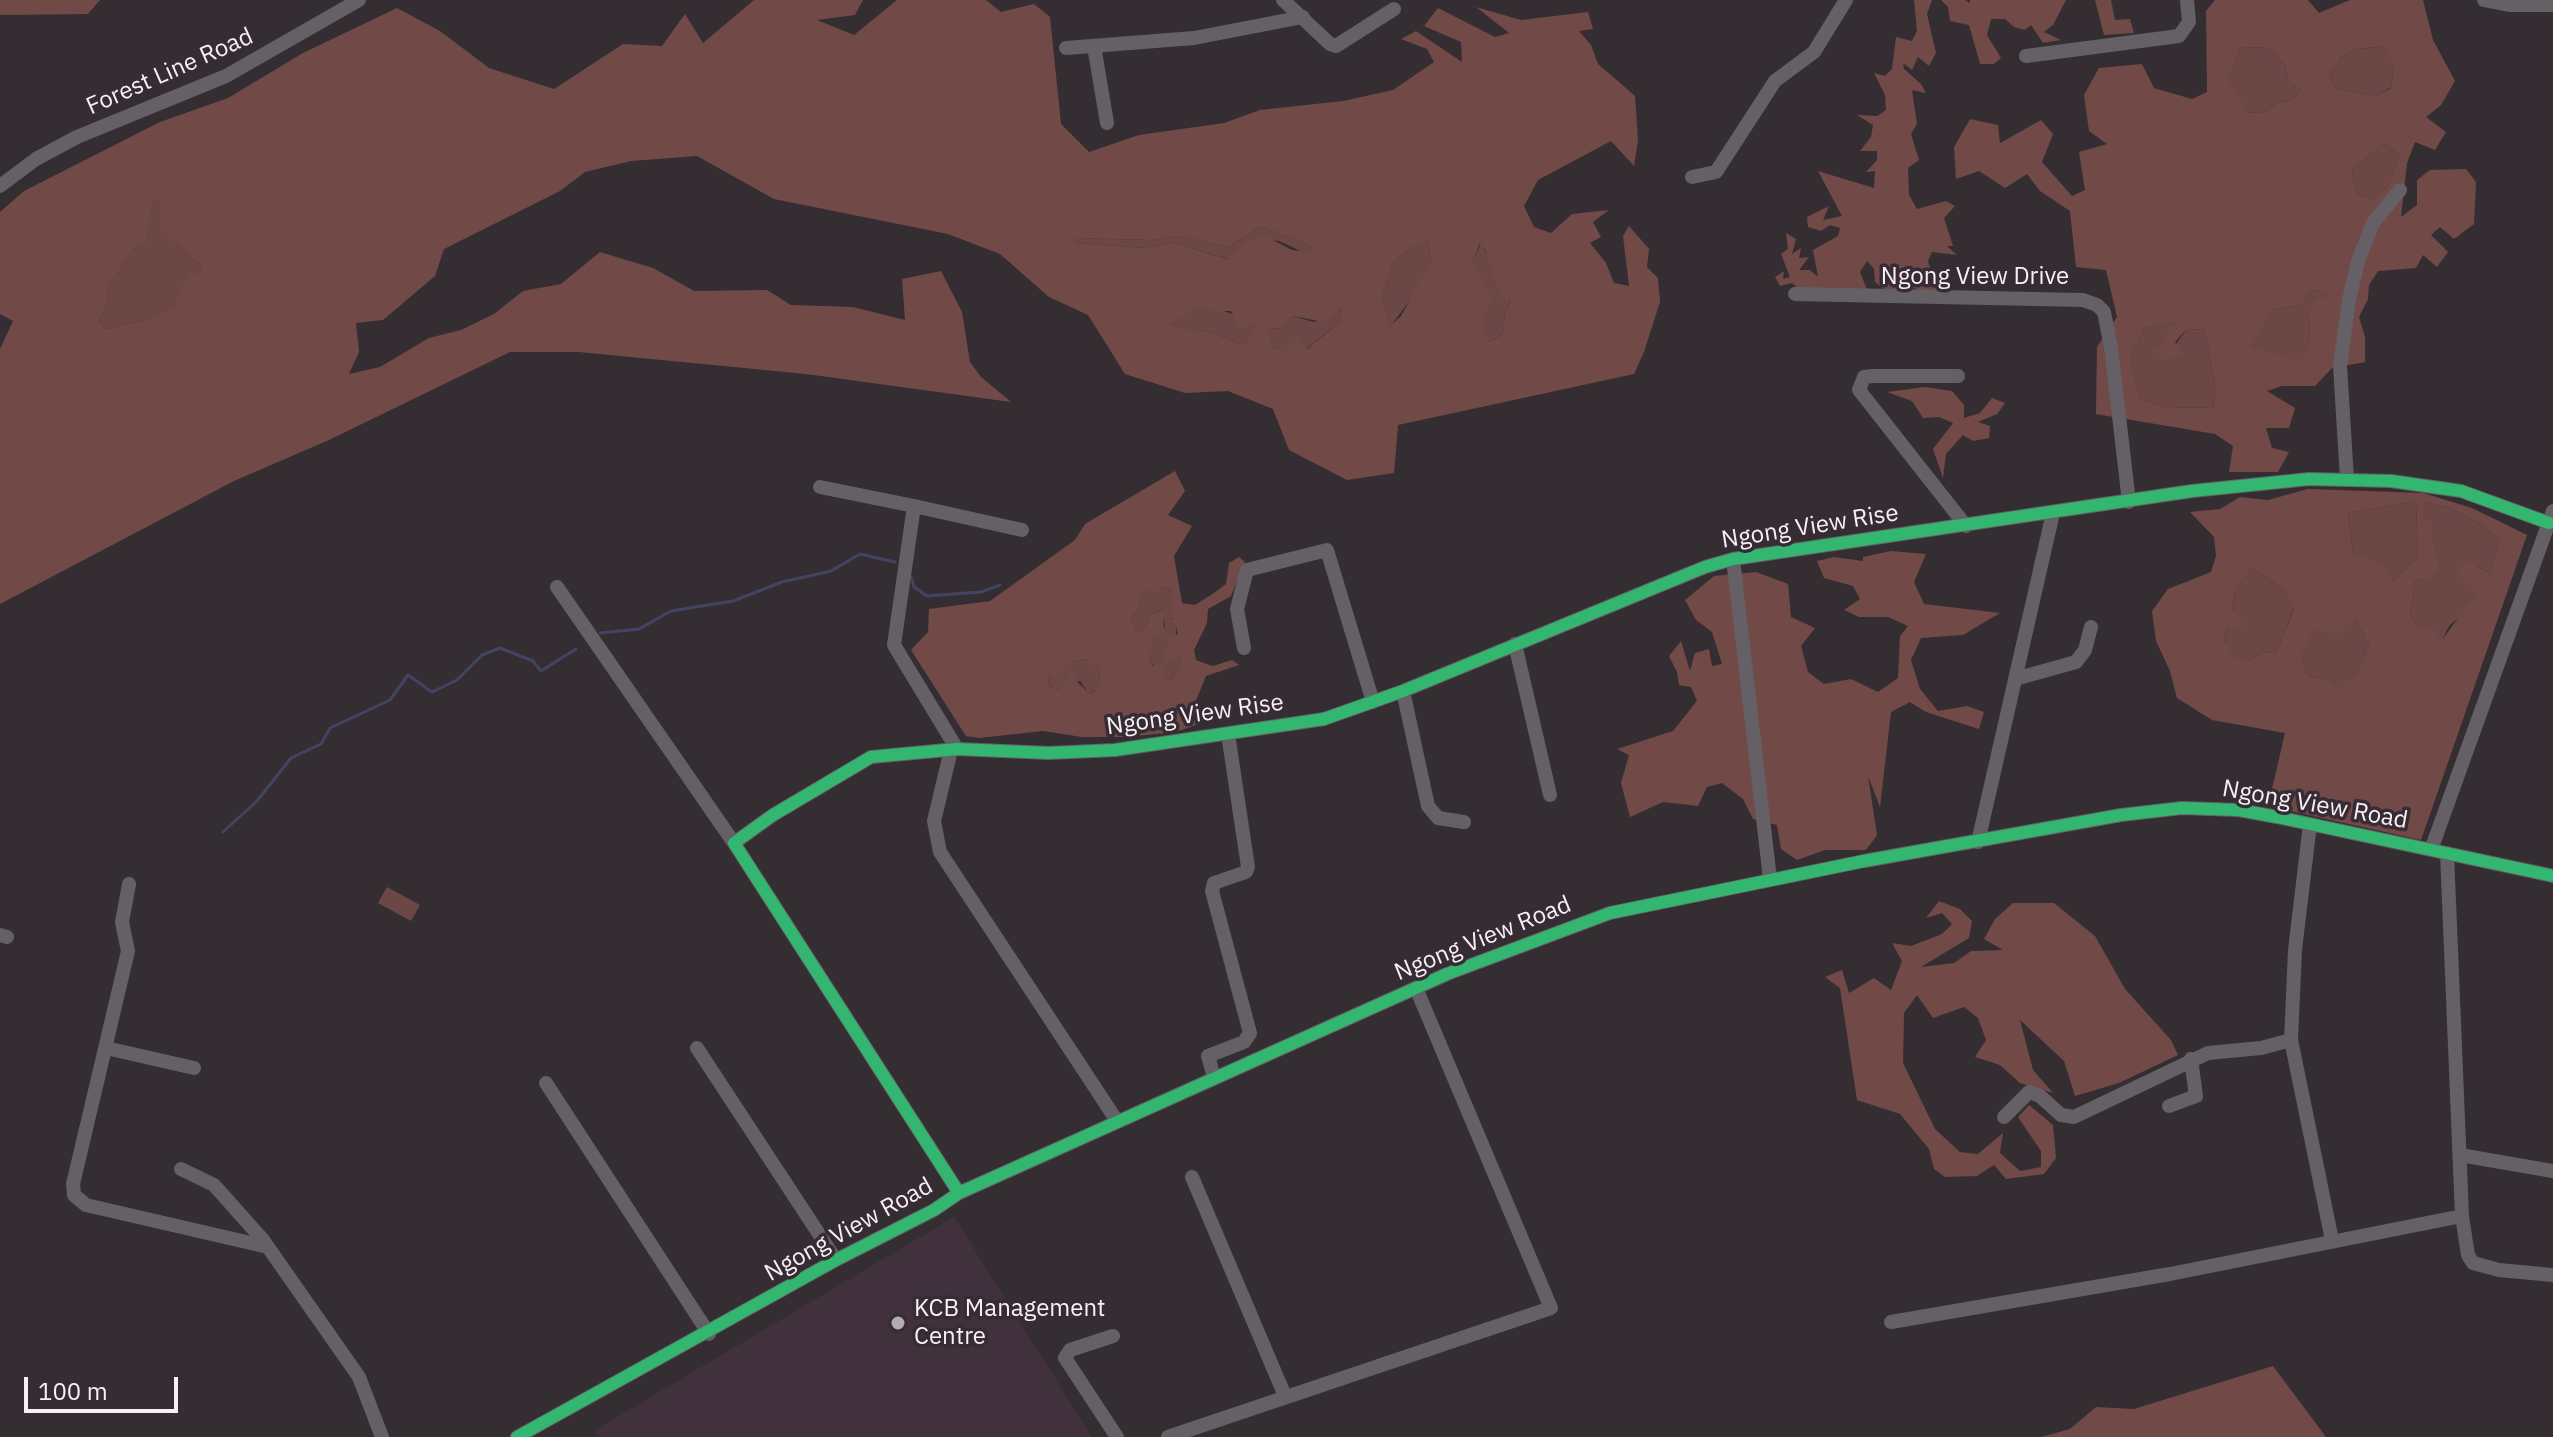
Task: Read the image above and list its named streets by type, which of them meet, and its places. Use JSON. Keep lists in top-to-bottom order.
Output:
{
  "streets": {
    "street": [
      "Forest Line Road",
      "Ngong View Drive",
      "Ngong View Rise",
      "Ngong View Road"
    ]
  },
  "crossings": [
    ["Ngong View Drive", "Ngong View Rise"]
  ],
  "places": ["KCB Management Centre"],
  "scale_bar": "100 m"
}
